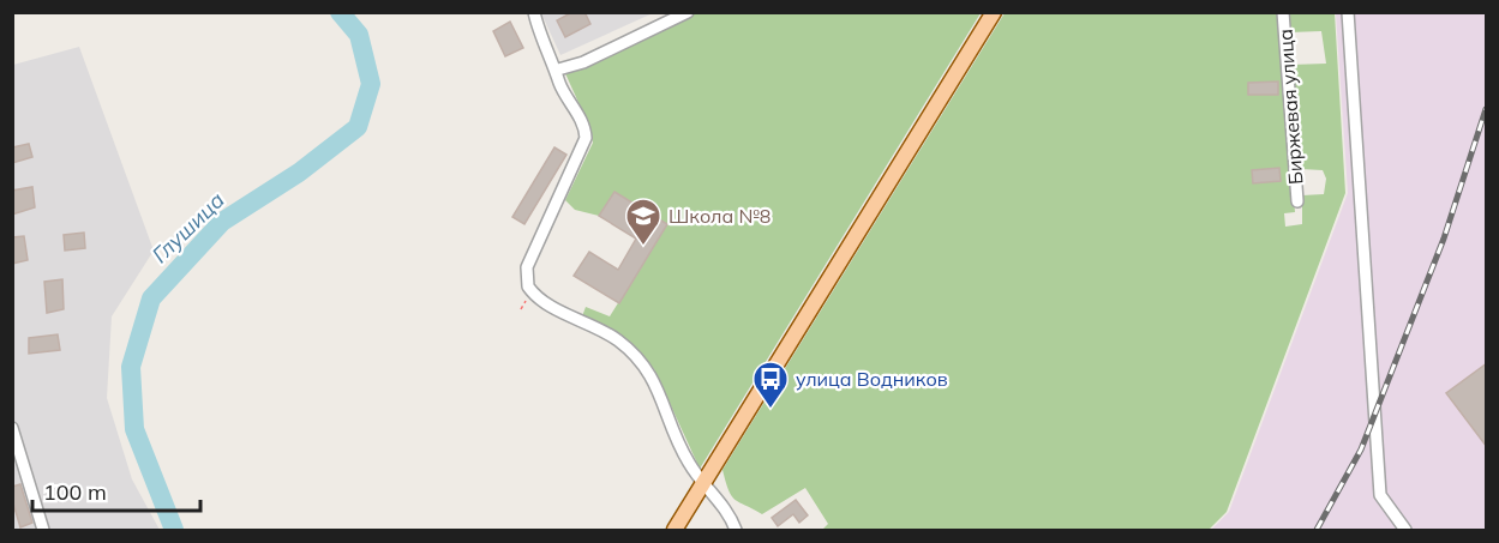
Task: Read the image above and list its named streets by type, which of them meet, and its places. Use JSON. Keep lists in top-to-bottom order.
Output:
{
  "streets": {
    "street": ["Биржевая улица"]
  },
  "water": ["Глушица"],
  "places": {
    "school or university": ["Школа №8"],
    "bus stop": ["улица Водников"]
  },
  "scale_bar": "100 m"
}
